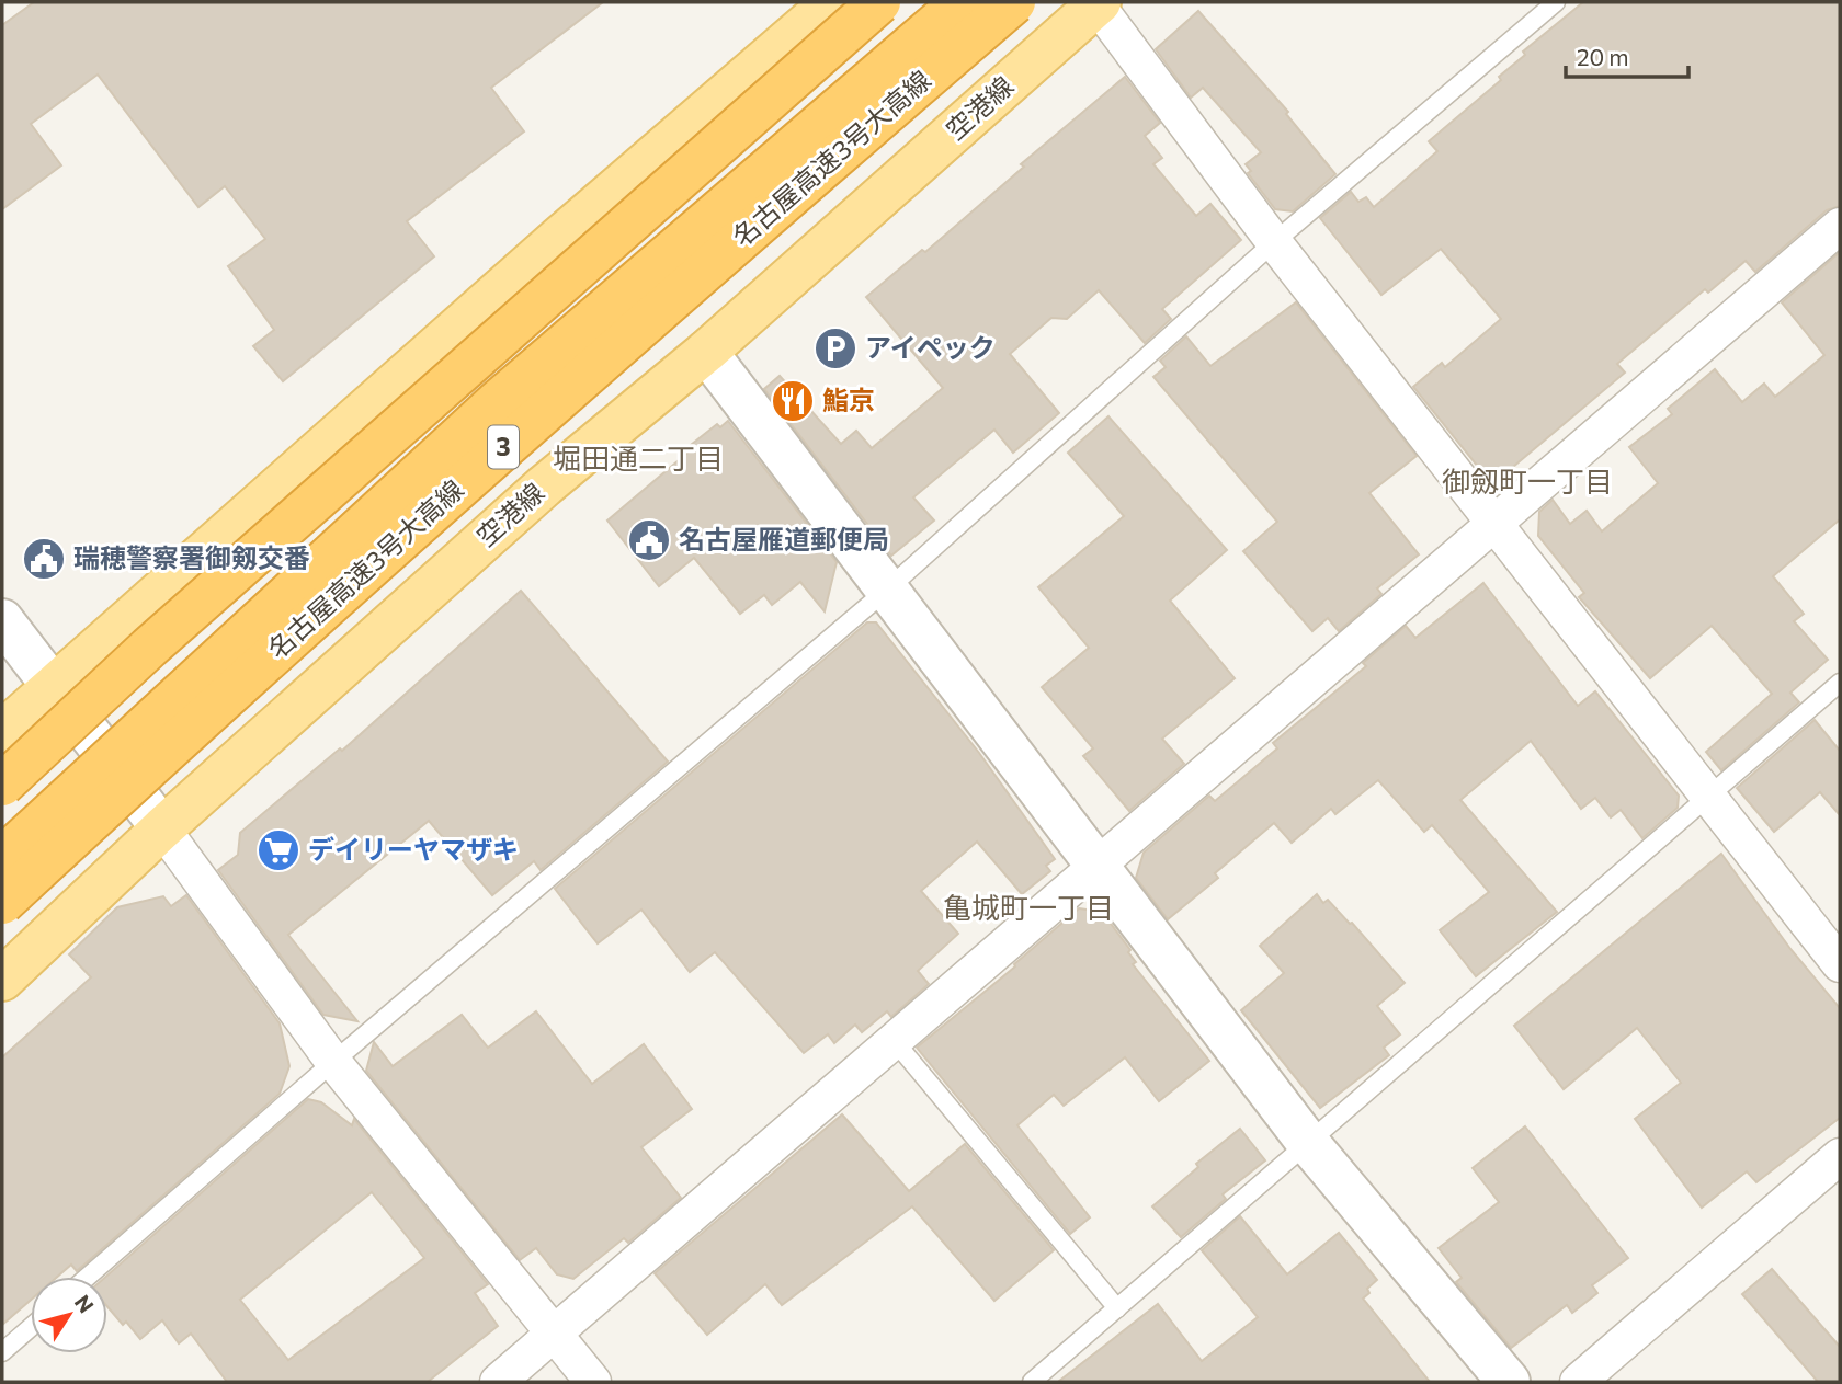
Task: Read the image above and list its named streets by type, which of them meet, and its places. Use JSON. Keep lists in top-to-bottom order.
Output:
{
  "streets": {
    "highway": ["名古屋高速3号大高線", "3"],
    "main road": ["空港線"]
  },
  "districts": ["堀田通二丁目", "御劔町一丁目", "亀城町一丁目"],
  "places": {
    "parking": ["アイペック"],
    "restaurant": ["鮨京"],
    "public building": ["名古屋雁道郵便局", "瑞穂警察署御剱交番"],
    "supermarket": ["デイリーヤマザキ"]
  },
  "scale_bar": "20 m",
  "north": "top right"
}
